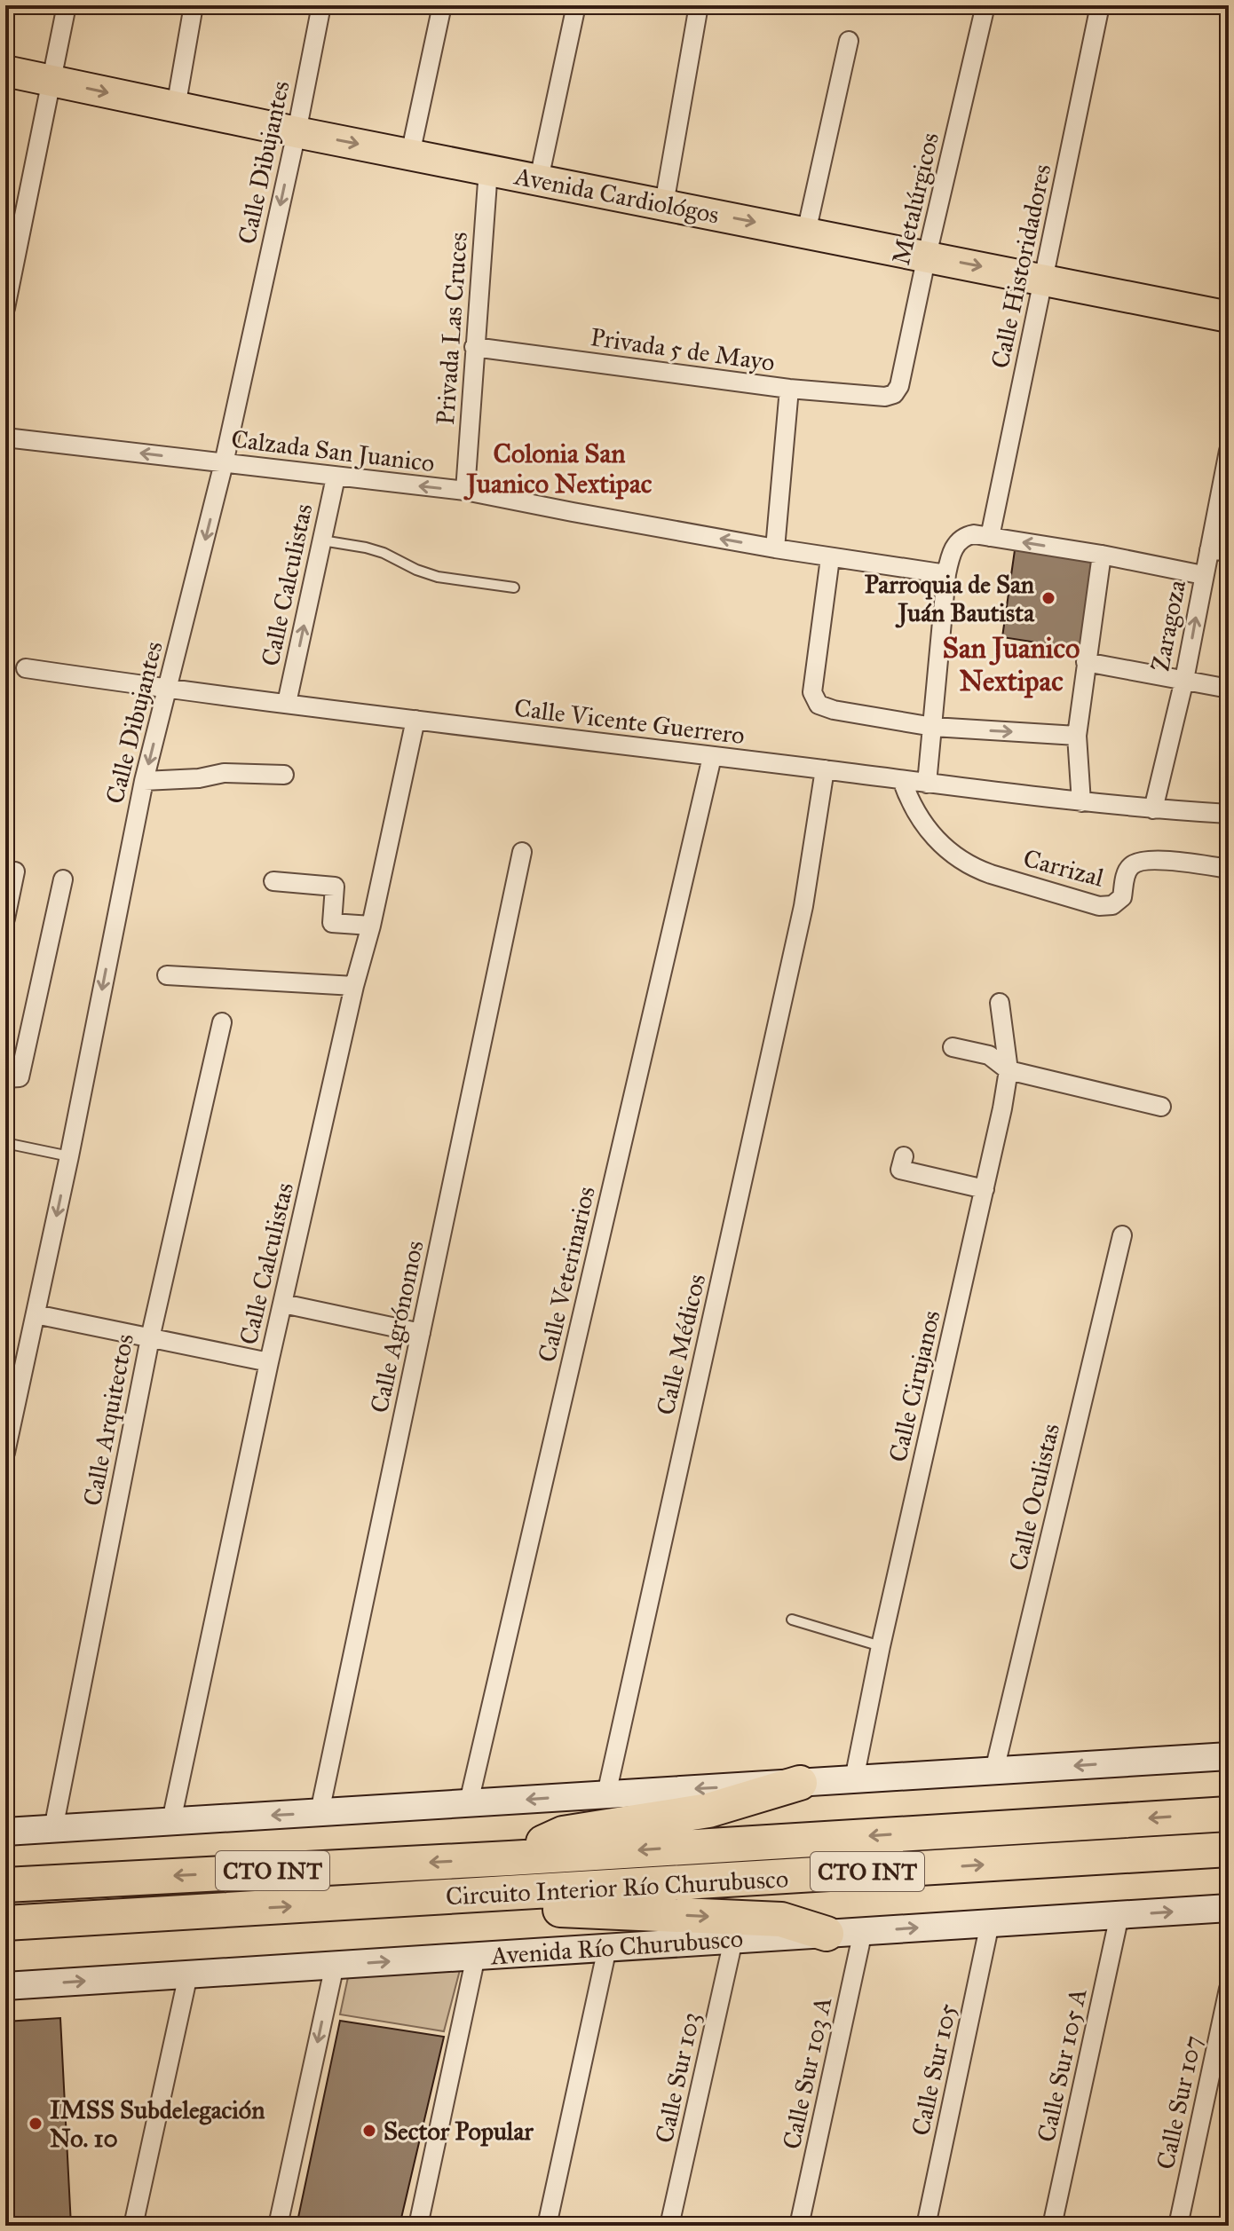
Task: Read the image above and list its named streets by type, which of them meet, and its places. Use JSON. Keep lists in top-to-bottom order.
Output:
{
  "streets": {
    "highway": ["CTO INT", "Circuito Interior Río Churubusco"],
    "main road": ["Avenida Cardiológos", "Avenida Río Churubusco"],
    "street": [
      "Calle Dibujantes",
      "Metalúrgicos",
      "Calle Historidadores",
      "Privada Las Cruces",
      "Privada 5 de Mayo",
      "Calzada San Juanico",
      "Calle Calculistas",
      "Zaragoza",
      "Calle Vicente Guerrero",
      "Carrizal",
      "Calle Veterinarios",
      "Calle Agrónomos",
      "Calle Médicos",
      "Calle Cirujanos",
      "Calle Arquitectos",
      "Calle Oculistas",
      "Calle Sur 105 A",
      "Calle Sur 105",
      "Calle Sur 103 A",
      "Calle Sur 103",
      "Calle Sur 107"
    ]
  },
  "crossings": [
    ["Calle Dibujantes", "Avenida Cardiológos"],
    ["Calle Dibujantes", "Calzada San Juanico"],
    ["Calle Dibujantes", "Calle Vicente Guerrero"],
    ["Avenida Cardiológos", "Metalúrgicos"],
    ["Avenida Cardiológos", "Calle Historidadores"],
    ["Avenida Cardiológos", "Privada Las Cruces"],
    ["Metalúrgicos", "Privada 5 de Mayo"],
    ["Privada Las Cruces", "Privada 5 de Mayo"],
    ["Privada Las Cruces", "Calzada San Juanico"],
    ["Calzada San Juanico", "Calle Calculistas"],
    ["Calle Calculistas", "Calle Vicente Guerrero"],
    ["Calle Calculistas", "CTO INT"],
    ["Zaragoza", "Calle Vicente Guerrero"],
    ["Calle Vicente Guerrero", "Carrizal"],
    ["Calle Vicente Guerrero", "Calle Veterinarios"],
    ["Calle Vicente Guerrero", "Calle Médicos"],
    ["Calle Veterinarios", "CTO INT"],
    ["Calle Agrónomos", "CTO INT"],
    ["Calle Médicos", "CTO INT"],
    ["Calle Cirujanos", "CTO INT"],
    ["Calle Arquitectos", "CTO INT"],
    ["Calle Oculistas", "CTO INT"],
    ["Avenida Río Churubusco", "Calle Sur 105 A"],
    ["Avenida Río Churubusco", "Calle Sur 105"],
    ["Avenida Río Churubusco", "Calle Sur 103 A"],
    ["Avenida Río Churubusco", "Calle Sur 103"]
  ],
  "one_way": ["Calle Dibujantes", "Avenida Cardiológos", "Calzada San Juanico"],
  "districts": ["Colonia San Juanico Nextipac", "San Juanico Nextipac"],
  "places": ["Parroquia de San Juán Bautista", "IMSS Subdelegación No. 10", "Sector Popular"]
}
